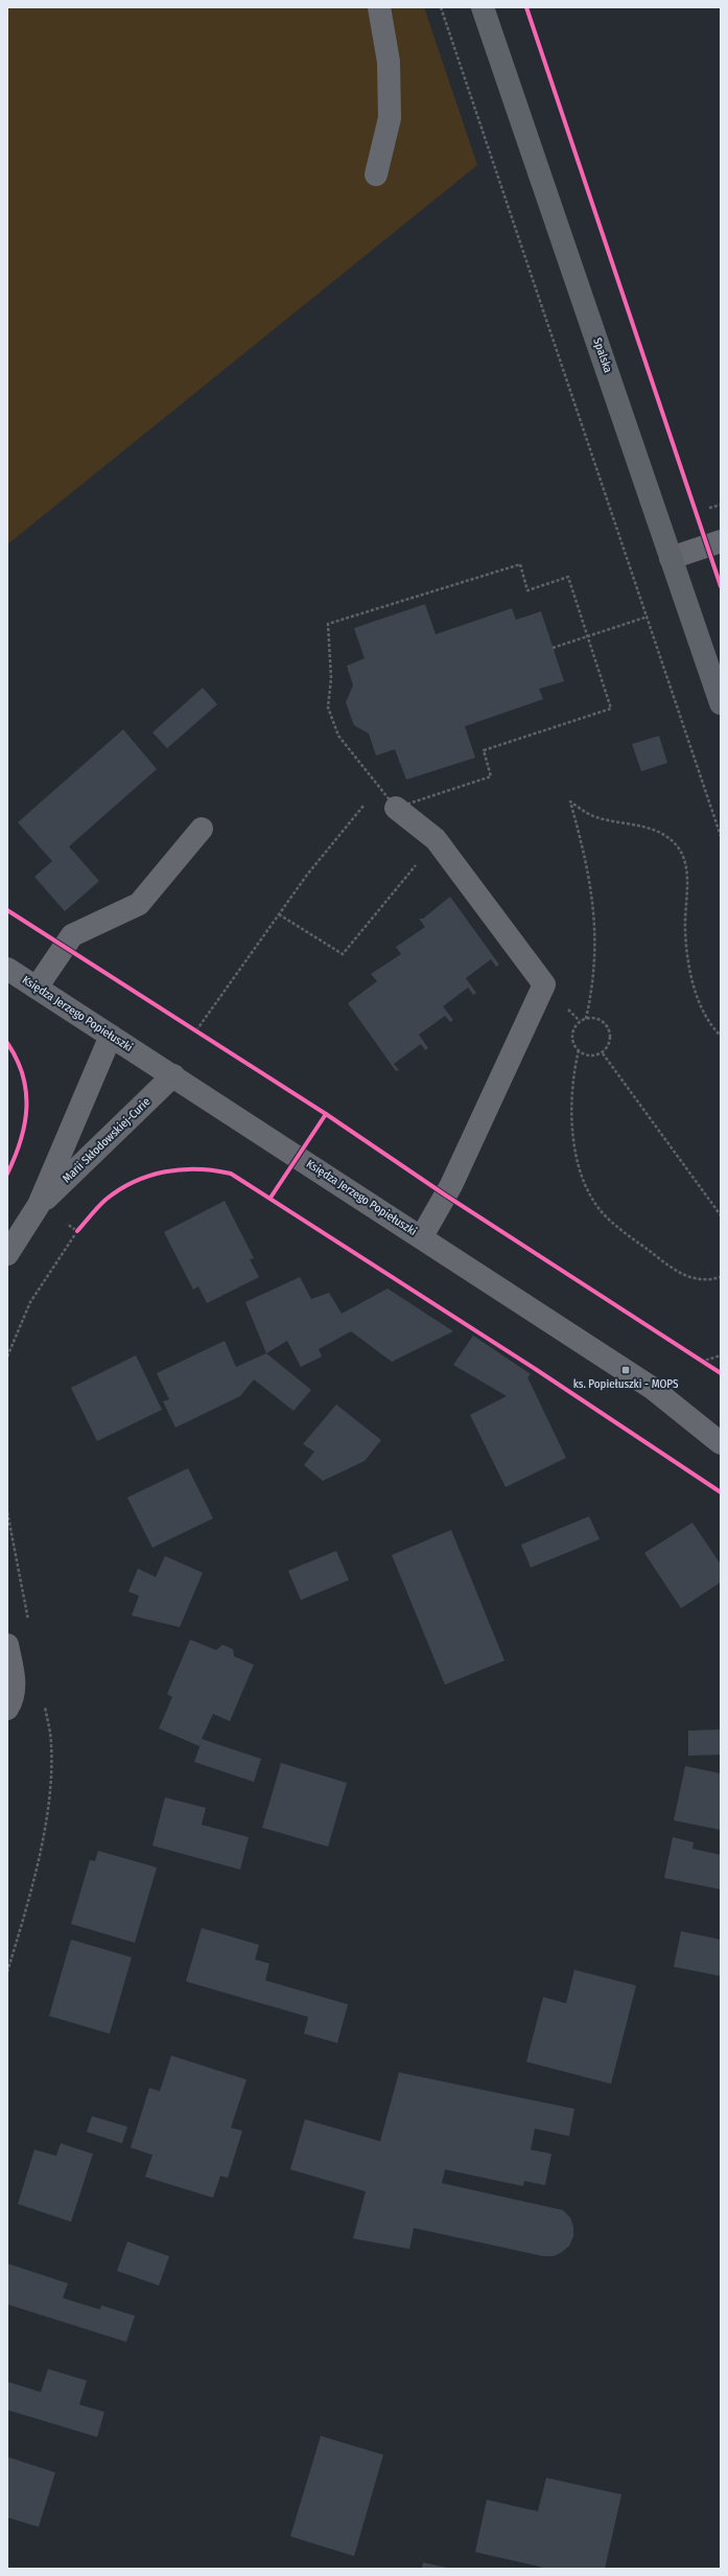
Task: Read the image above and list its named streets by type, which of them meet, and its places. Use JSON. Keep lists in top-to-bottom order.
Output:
{
  "streets": {
    "street": ["Spalska", "Księdza Jerzego Popiełuszki", "Marii Skłodowskiej-Curie"]
  },
  "crossings": [
    ["Księdza Jerzego Popiełuszki", "Marii Skłodowskiej-Curie"]
  ],
  "places": {
    "transit": ["ks. Popiełuszki - MOPS"]
  }
}
